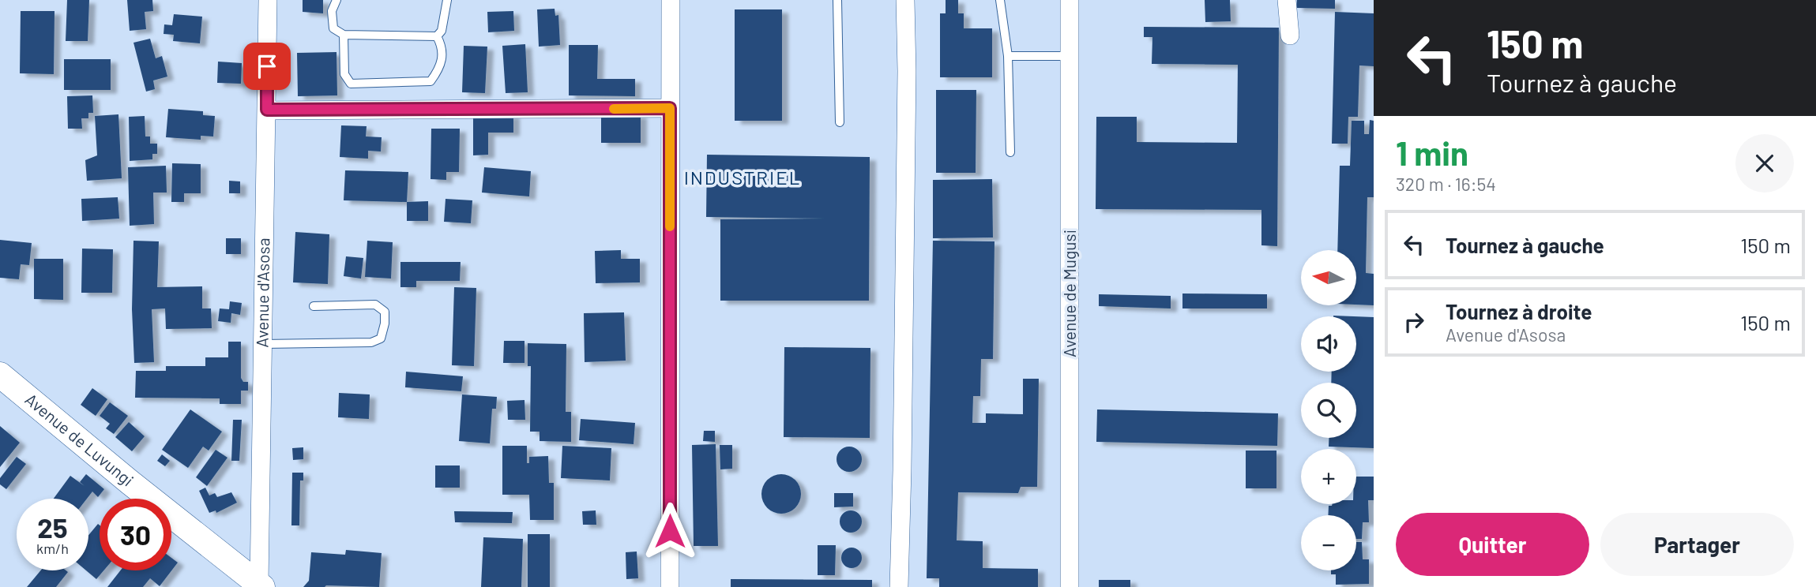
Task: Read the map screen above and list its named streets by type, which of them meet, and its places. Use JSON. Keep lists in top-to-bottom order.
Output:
{
  "streets": {
    "street": ["Avenue d'Asosa", "Avenue de Mugusi", "Avenue de Luvungi"]
  },
  "crossings": [
    ["Avenue d'Asosa", "Avenue de Luvungi"]
  ],
  "districts": ["INDUSTRIEL"],
  "north": "left",
  "page": {
    "turn": ["150 m", "Tournez à gauche"],
    "heading": ["1 min", "320 m · 16:54"],
    "list": [
      {
        "name": "Tournez à gauche",
        "value": "150 m"
      },
      {
        "name": "Tournez à droite",
        "note": "Avenue d'Asosa",
        "value": "150 m"
      }
    ],
    "map_buttons": ["+", "−"],
    "speed": "25 km/h",
    "limit": "30",
    "buttons": ["Quitter", "Partager"]
  }
}
